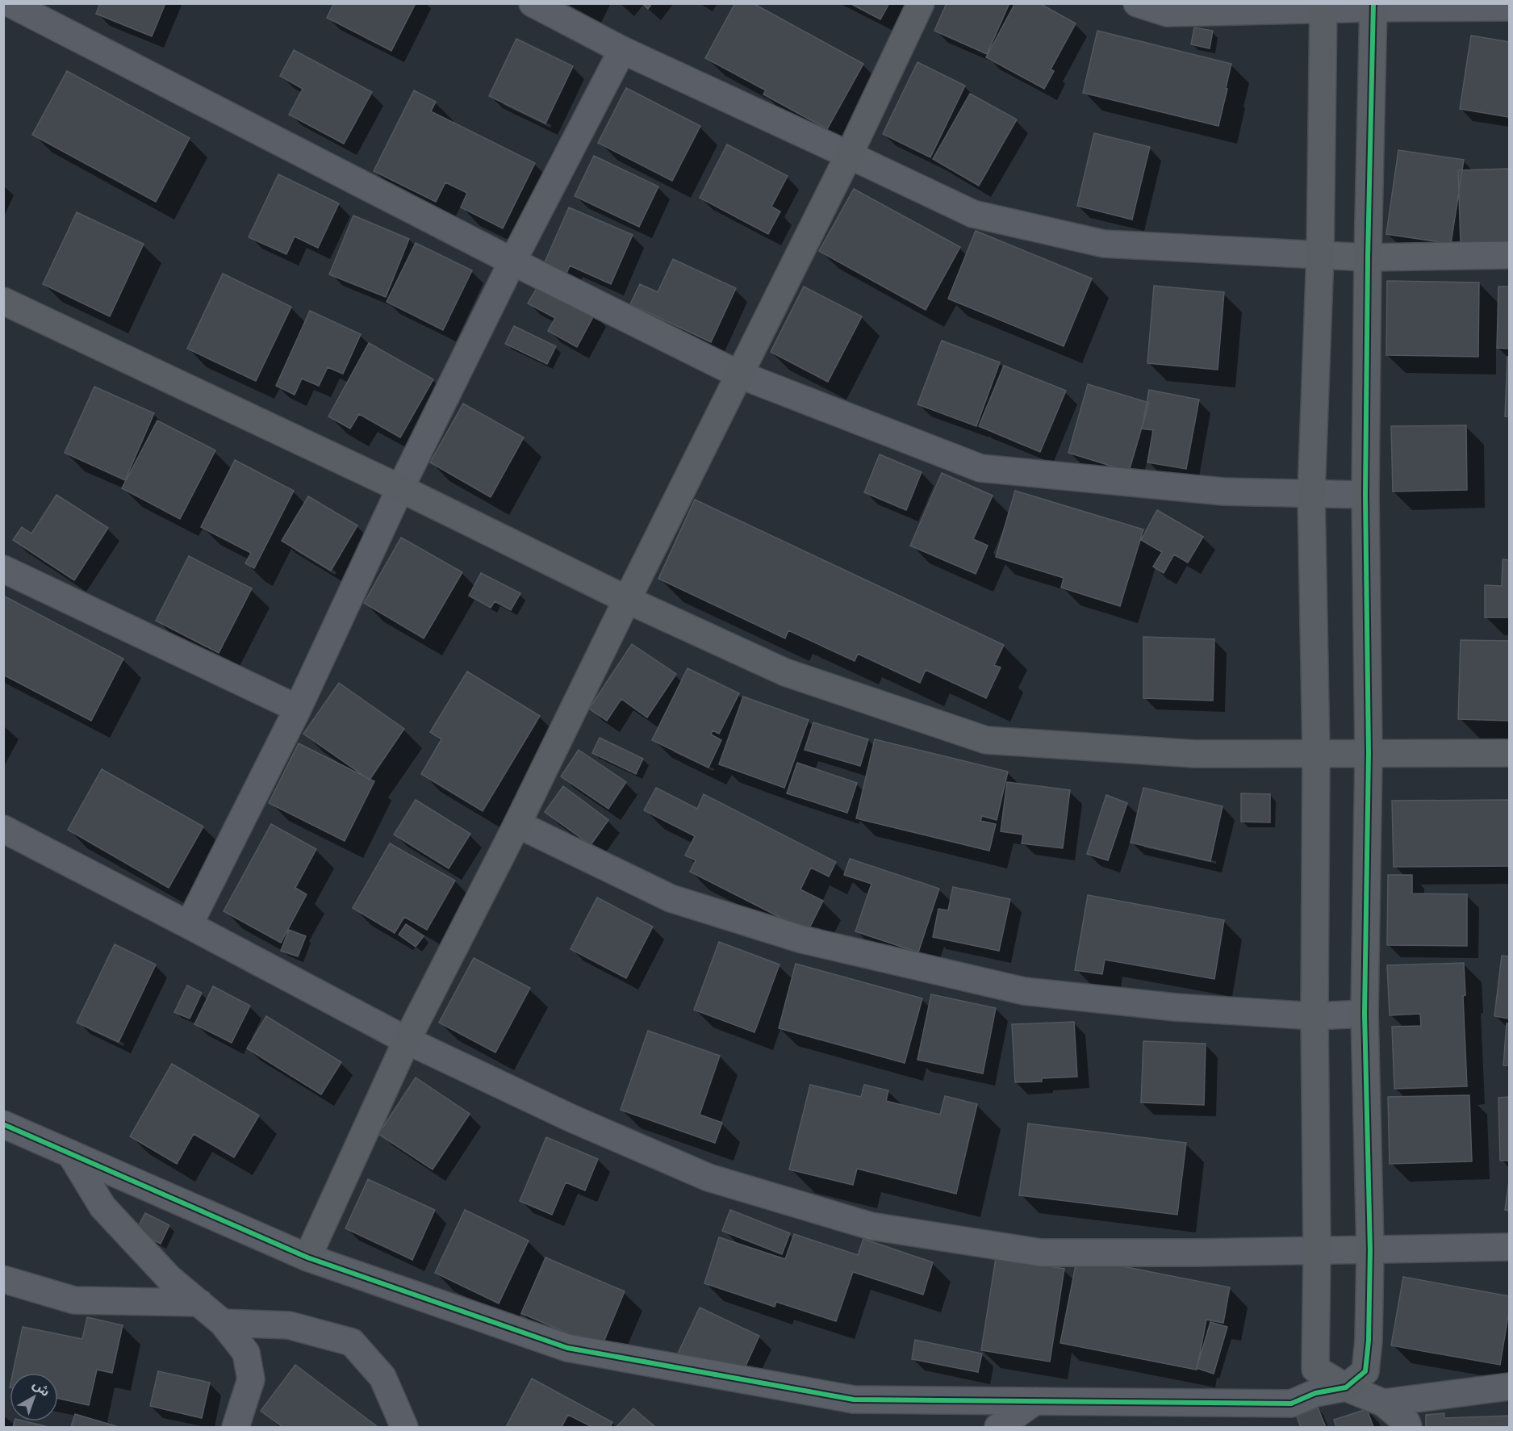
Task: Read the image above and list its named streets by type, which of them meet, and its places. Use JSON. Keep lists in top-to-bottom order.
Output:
{
  "north": "top right"
}
